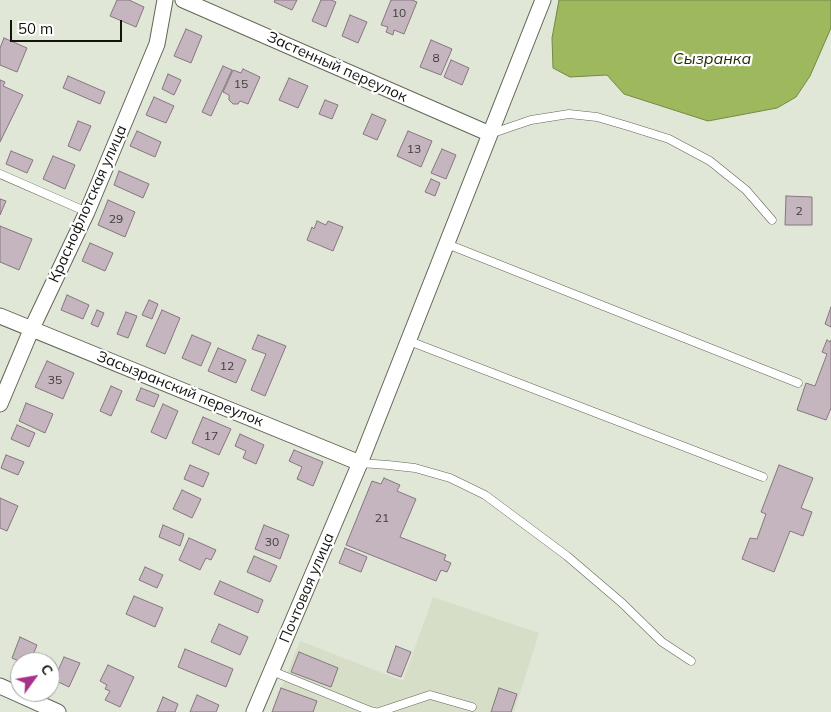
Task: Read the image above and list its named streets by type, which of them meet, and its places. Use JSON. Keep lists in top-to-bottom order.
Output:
{
  "streets": {
    "street": [
      "Застенный переулок",
      "Краснофлотская улица",
      "Засызранский переулок",
      "Почтовая улица"
    ]
  },
  "crossings": [
    ["Застенный переулок", "Почтовая улица"],
    ["Краснофлотская улица", "Засызранский переулок"],
    ["Засызранский переулок", "Почтовая улица"]
  ],
  "water": ["Сызранка"],
  "house_numbers": [
    "10",
    "8",
    "15",
    "13",
    "2",
    "29",
    "12",
    "35",
    "17",
    "21",
    "30"
  ],
  "scale_bar": "50 m",
  "north": "top right"
}
